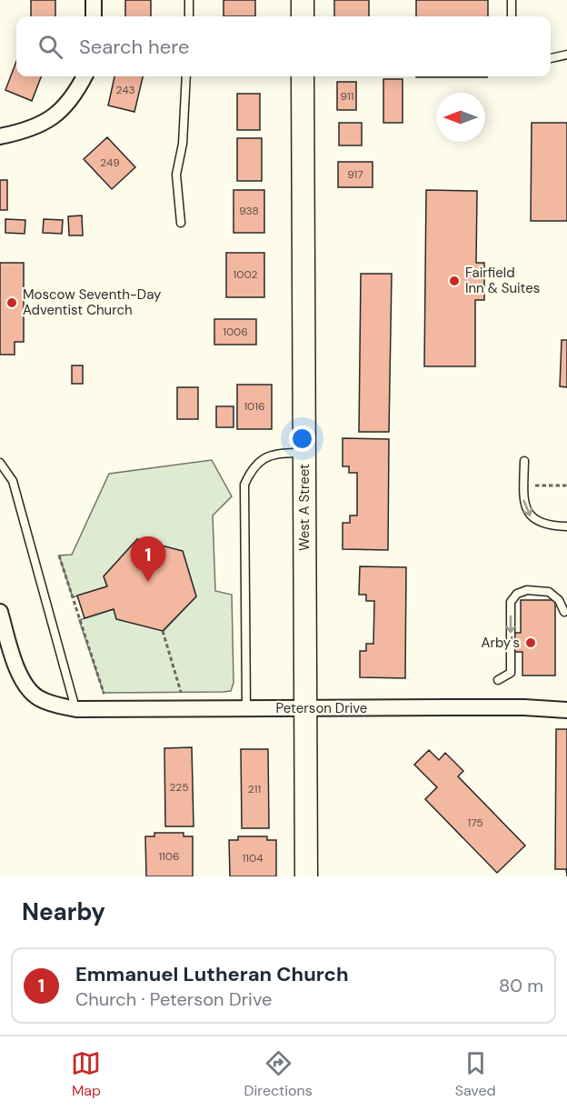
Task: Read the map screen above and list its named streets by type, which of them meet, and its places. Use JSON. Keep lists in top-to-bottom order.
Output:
{
  "streets": {
    "street": ["West A Street", "Peterson Drive"]
  },
  "crossings": [
    ["West A Street", "Peterson Drive"]
  ],
  "places": ["Fairfield Inn & Suites", "Moscow Seventh-Day Adventist Church", "Arby's"],
  "house_numbers": [
    "243",
    "911",
    "249",
    "917",
    "938",
    "1002",
    "1006",
    "1016",
    "225",
    "211",
    "175",
    "1106",
    "1104"
  ],
  "north": "left",
  "page": {
    "search": "Search here",
    "pins": "1",
    "heading": "Nearby",
    "list": [
      {
        "mark": "1",
        "name": "Emmanuel Lutheran Church",
        "note": "Church · Peterson Drive",
        "value": "80 m"
      }
    ],
    "nav": ["Map", "Directions", "Saved"]
  }
}
